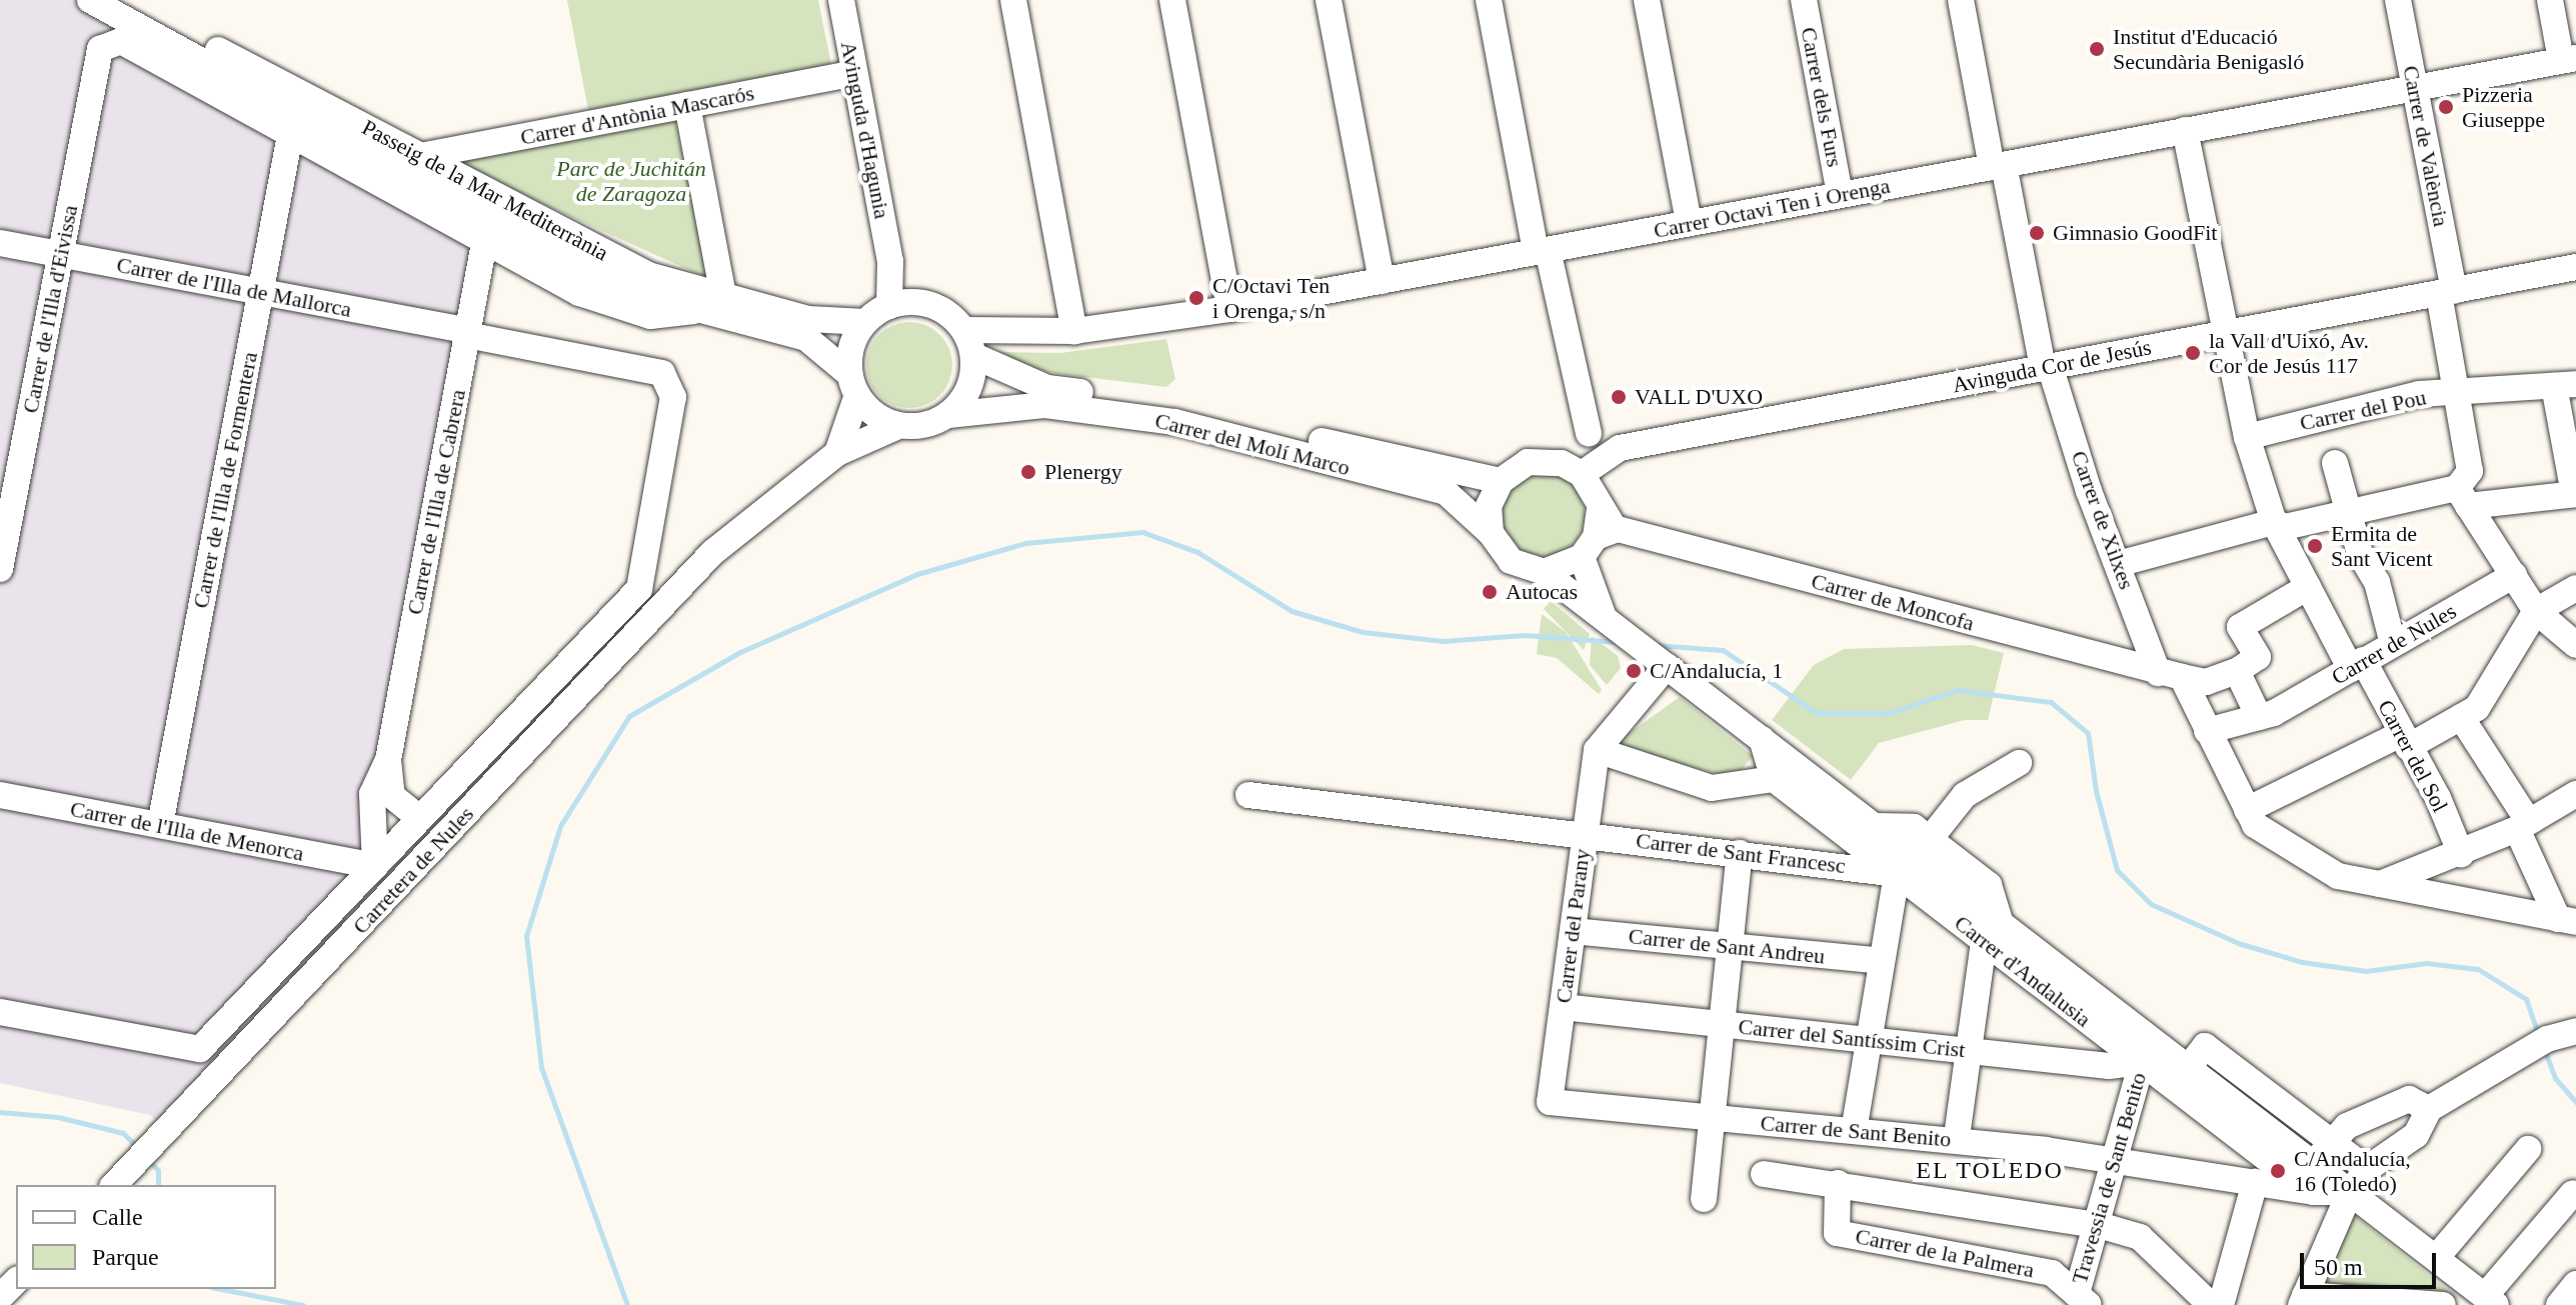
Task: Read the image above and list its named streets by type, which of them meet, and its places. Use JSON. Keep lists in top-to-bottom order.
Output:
{
  "streets": {
    "street": [
      "Carrer dels Furs",
      "Carrer d'Antònia Mascarós",
      "Avinguda d'Hagunia",
      "Carrer de València",
      "Passeig de la Mar Mediterrània",
      "Carrer Octavi Ten i Orenga",
      "Carrer de l'Illa de Mallorca",
      "Carrer de l'Illa d'Eivissa",
      "Avinguda Cor de Jesús",
      "Carrer del Pou",
      "Carrer del Molí Marco",
      "Carrer de l'Illa de Formentera",
      "Carrer de l'Illa de Cabrera",
      "Carrer de Xilxes",
      "Carrer de Moncofa",
      "Carrer de Nules",
      "Carrer del Sol",
      "Carrer de l'Illa de Menorca",
      "Carrer de Sant Francesc",
      "Carretera de Nules",
      "Carrer del Parany",
      "Carrer de Sant Andreu",
      "Carrer d'Andalusia",
      "Carrer del Santíssim Crist",
      "Carrer de Sant Benito",
      "Travessia de Sant Benito",
      "Carrer de la Palmera"
    ]
  },
  "crossings": [
    ["Carrer dels Furs", "Carrer Octavi Ten i Orenga"],
    ["Carrer d'Antònia Mascarós", "Avinguda d'Hagunia"],
    ["Carrer d'Antònia Mascarós", "Passeig de la Mar Mediterrània"],
    ["Avinguda d'Hagunia", "Passeig de la Mar Mediterrània"],
    ["Avinguda d'Hagunia", "Carrer Octavi Ten i Orenga"],
    ["Avinguda d'Hagunia", "Carrer del Molí Marco"],
    ["Avinguda d'Hagunia", "Carretera de Nules"],
    ["Carrer de València", "Carrer Octavi Ten i Orenga"],
    ["Carrer de València", "Avinguda Cor de Jesús"],
    ["Carrer de València", "Carrer del Pou"],
    ["Passeig de la Mar Mediterrània", "Carrer Octavi Ten i Orenga"],
    ["Passeig de la Mar Mediterrània", "Carrer de l'Illa d'Eivissa"],
    ["Passeig de la Mar Mediterrània", "Carrer del Molí Marco"],
    ["Passeig de la Mar Mediterrània", "Carrer de l'Illa de Formentera"],
    ["Passeig de la Mar Mediterrània", "Carrer de l'Illa de Cabrera"],
    ["Passeig de la Mar Mediterrània", "Carretera de Nules"],
    ["Carrer Octavi Ten i Orenga", "Carrer del Molí Marco"],
    ["Carrer Octavi Ten i Orenga", "Carrer de Xilxes"],
    ["Carrer Octavi Ten i Orenga", "Carrer del Sol"],
    ["Carrer Octavi Ten i Orenga", "Carretera de Nules"],
    ["Carrer de l'Illa de Mallorca", "Carrer de l'Illa d'Eivissa"],
    ["Carrer de l'Illa de Mallorca", "Carrer de l'Illa de Formentera"],
    ["Carrer de l'Illa de Mallorca", "Carrer de l'Illa de Cabrera"],
    ["Carrer de l'Illa de Mallorca", "Carretera de Nules"],
    ["Avinguda Cor de Jesús", "Carrer del Molí Marco"],
    ["Avinguda Cor de Jesús", "Carrer de Xilxes"],
    ["Avinguda Cor de Jesús", "Carrer de Moncofa"],
    ["Avinguda Cor de Jesús", "Carrer del Sol"],
    ["Carrer del Pou", "Carrer del Sol"],
    ["Carrer del Molí Marco", "Carrer de Moncofa"],
    ["Carrer del Molí Marco", "Carretera de Nules"],
    ["Carrer de l'Illa de Formentera", "Carrer de l'Illa de Menorca"],
    ["Carrer de l'Illa de Cabrera", "Carrer de l'Illa de Menorca"],
    ["Carrer de l'Illa de Cabrera", "Carretera de Nules"],
    ["Carrer de Xilxes", "Carrer de Moncofa"],
    ["Carrer de Xilxes", "Carrer de Nules"],
    ["Carrer de Nules", "Carrer del Sol"],
    ["Carrer de l'Illa de Menorca", "Carretera de Nules"],
    ["Carrer de Sant Francesc", "Carrer del Parany"],
    ["Carrer de Sant Francesc", "Carrer d'Andalusia"],
    ["Carrer del Parany", "Carrer de Sant Andreu"],
    ["Carrer del Parany", "Carrer del Santíssim Crist"],
    ["Carrer del Parany", "Carrer de Sant Benito"],
    ["Carrer d'Andalusia", "Carrer del Santíssim Crist"],
    ["Carrer d'Andalusia", "Carrer de Sant Benito"],
    ["Carrer d'Andalusia", "Travessia de Sant Benito"],
    ["Carrer del Santíssim Crist", "Travessia de Sant Benito"],
    ["Carrer de Sant Benito", "Travessia de Sant Benito"],
    ["Travessia de Sant Benito", "Carrer de la Palmera"]
  ],
  "districts": ["EL TOLEDO"],
  "parks": ["Parc de Juchitán de Zaragoza"],
  "places": [
    "Institut d'Educació Secundària Benigasló",
    "Pizzeria Giuseppe",
    "Gimnasio GoodFit",
    "C/Octavi Ten i Orenga, s/n",
    "la Vall d'Uixó, Av. Cor de Jesús 117",
    "VALL D'UXO",
    "Plenergy",
    "Ermita de Sant Vicent",
    "Autocas",
    "C/Andalucía, 1",
    "C/Andalucía, 16 (Toledo)"
  ],
  "legend": ["Calle", "Parque"],
  "scale_bar": "50 m"
}
